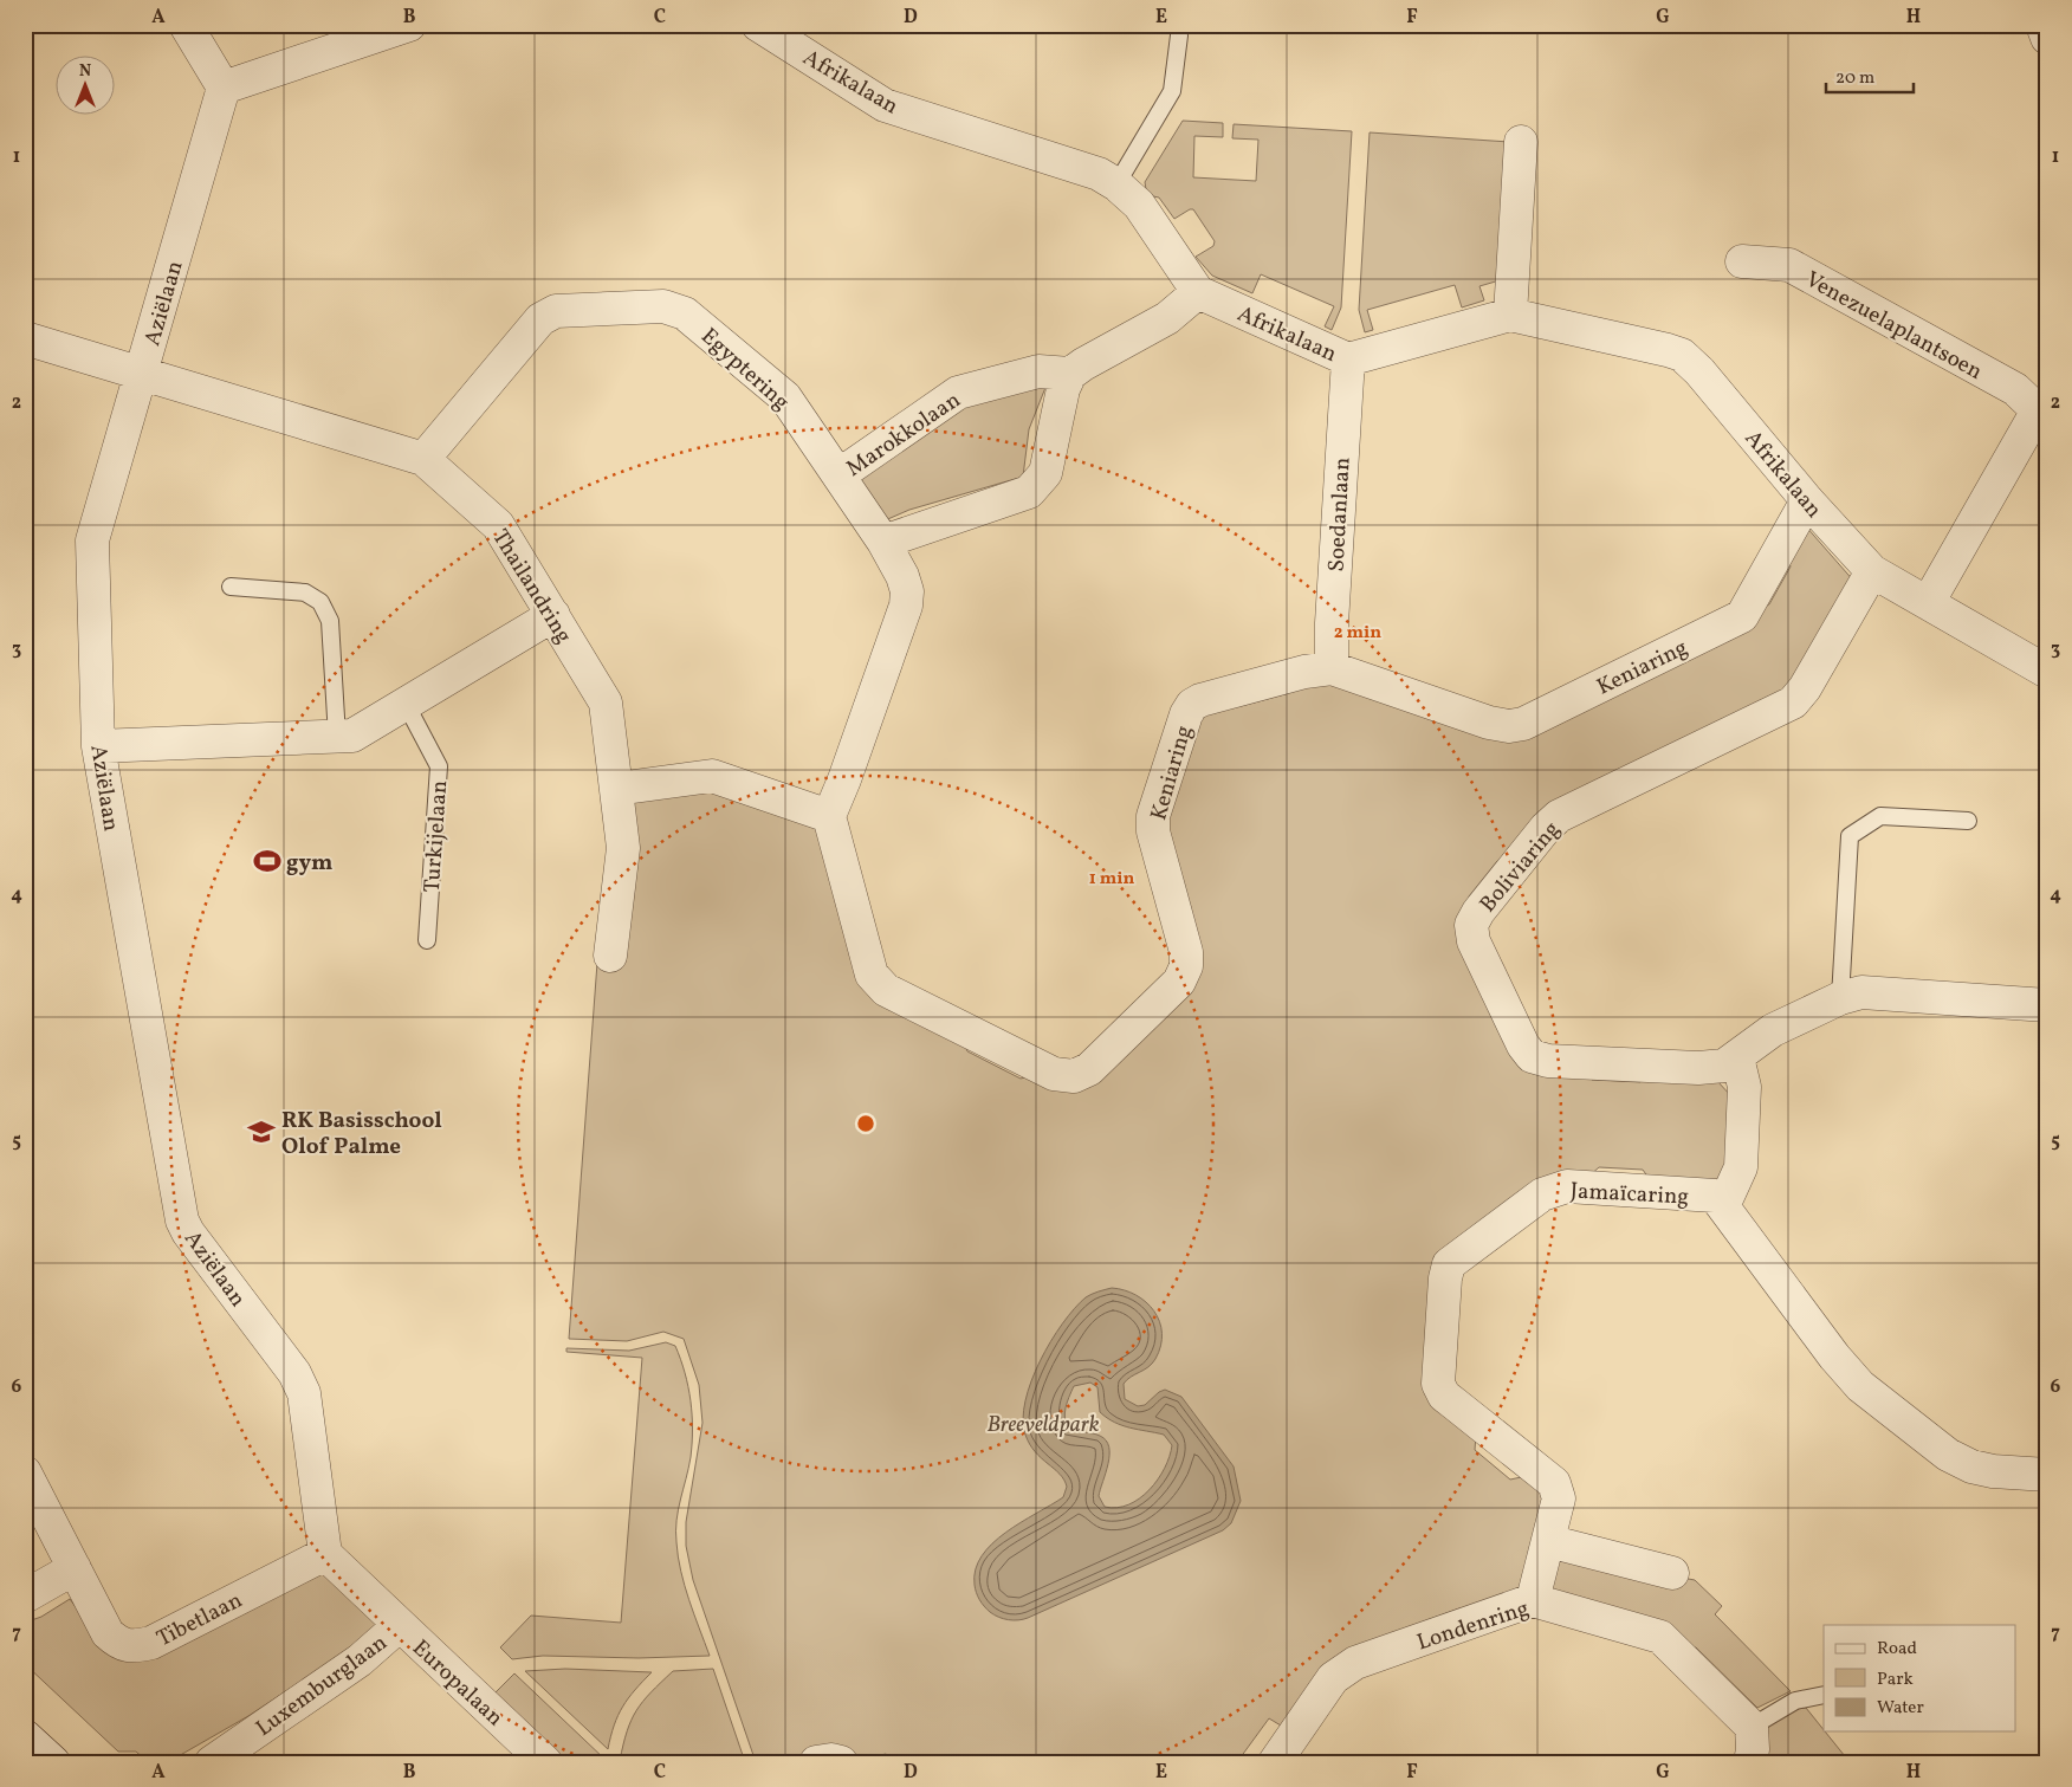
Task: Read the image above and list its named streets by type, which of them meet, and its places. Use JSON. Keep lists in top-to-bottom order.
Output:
{
  "streets": {
    "street": [
      "Afrikalaan",
      "Aziëlaan",
      "Venezuelaplantsoen",
      "Egyptering",
      "Marokkolaan",
      "Soedanlaan",
      "Thailandring",
      "Keniaring",
      "Boliviaring",
      "Jamaïcaring",
      "Tibetlaan",
      "Londenring",
      "Europalaan",
      "Luxemburglaan"
    ],
    "lane": ["Turkijelaan"]
  },
  "crossings": [
    ["Afrikalaan", "Venezuelaplantsoen"],
    ["Afrikalaan", "Soedanlaan"],
    ["Afrikalaan", "Keniaring"],
    ["Afrikalaan", "Boliviaring"],
    ["Aziëlaan", "Thailandring"],
    ["Aziëlaan", "Tibetlaan"],
    ["Egyptering", "Marokkolaan"],
    ["Egyptering", "Thailandring"],
    ["Egyptering", "Keniaring"],
    ["Soedanlaan", "Keniaring"],
    ["Jamaïcaring", "Londenring"],
    ["Europalaan", "Luxemburglaan"]
  ],
  "parks": ["Breeveldpark"],
  "places": {
    "sports": ["gym"],
    "school or university": ["RK Basisschool Olof Palme"]
  },
  "legend": ["Road", "Park", "Water"],
  "scale_bar": "20 m",
  "north": "top",
  "grid": {
    "columns": [
      "A",
      "B",
      "C",
      "D",
      "E",
      "F",
      "G",
      "H"
    ],
    "rows": [
      "1",
      "2",
      "3",
      "4",
      "5",
      "6",
      "7"
    ]
  },
  "rings": ["2 min", "1 min"]
}
